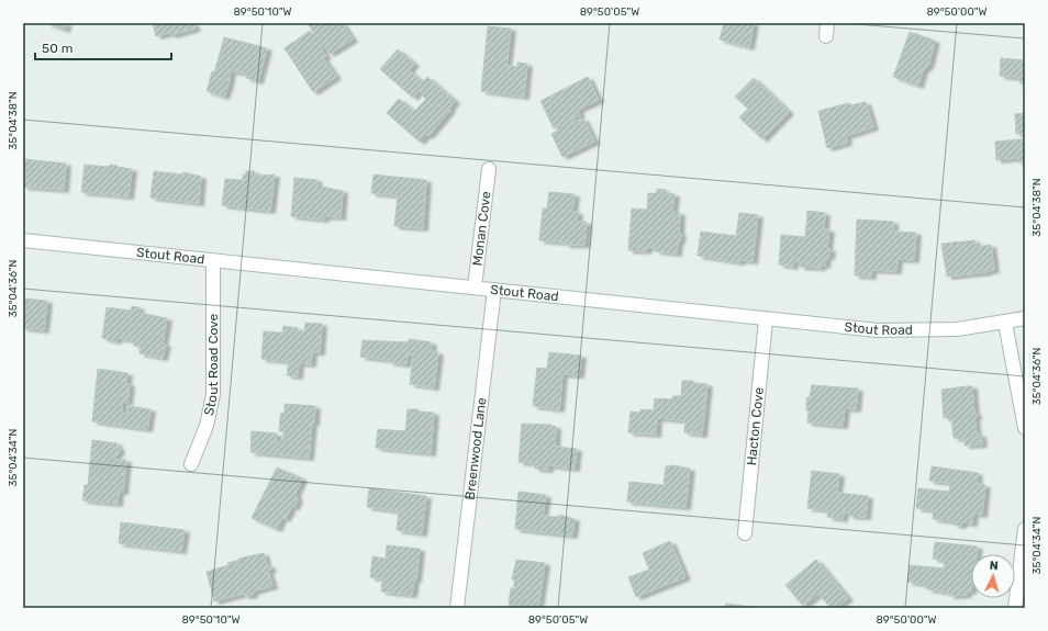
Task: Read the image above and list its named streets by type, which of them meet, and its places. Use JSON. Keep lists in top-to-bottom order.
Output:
{
  "streets": {
    "street": [
      "Monan Cove",
      "Stout Road",
      "Stout Road Cove",
      "Hacton Cove",
      "Breenwood Lane"
    ]
  },
  "crossings": [
    ["Monan Cove", "Stout Road"],
    ["Stout Road", "Stout Road Cove"],
    ["Stout Road", "Hacton Cove"],
    ["Stout Road", "Breenwood Lane"]
  ],
  "scale_bar": "50 m",
  "north": "top",
  "coordinates": [
    "89°50'10\"W",
    "89°50'05\"W",
    "89°50'00\"W",
    "35°04'38\"N",
    "35°04'36\"N",
    "35°04'34\"N"
  ]
}
